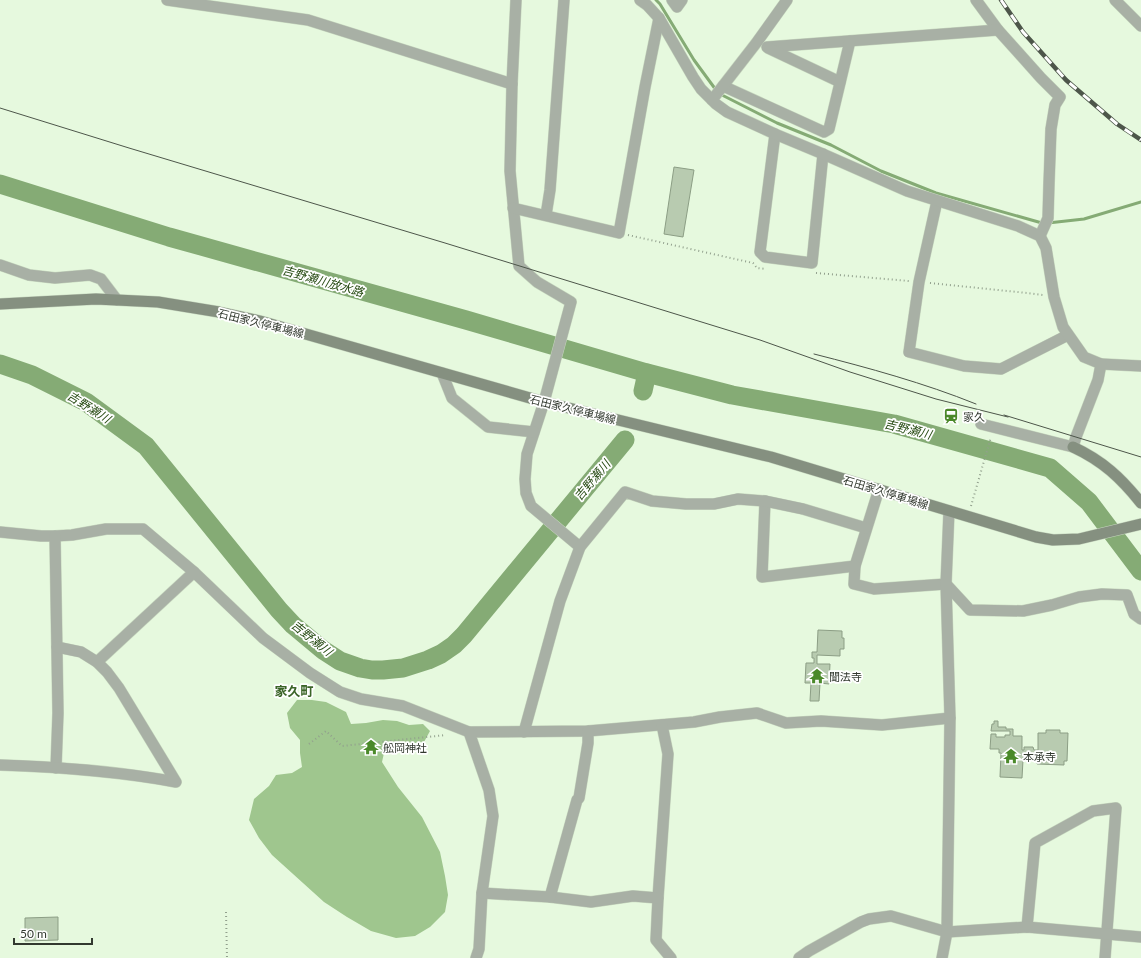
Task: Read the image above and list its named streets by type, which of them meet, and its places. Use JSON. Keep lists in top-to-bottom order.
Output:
{
  "streets": {
    "main road": ["石田家久停車場線"]
  },
  "districts": ["家久町"],
  "water": ["吉野瀬川放水路", "吉野瀬川"],
  "places": {
    "station": ["家久"],
    "temple": ["聞法寺", "舩岡神社", "本承寺"]
  },
  "scale_bar": "50 m"
}
